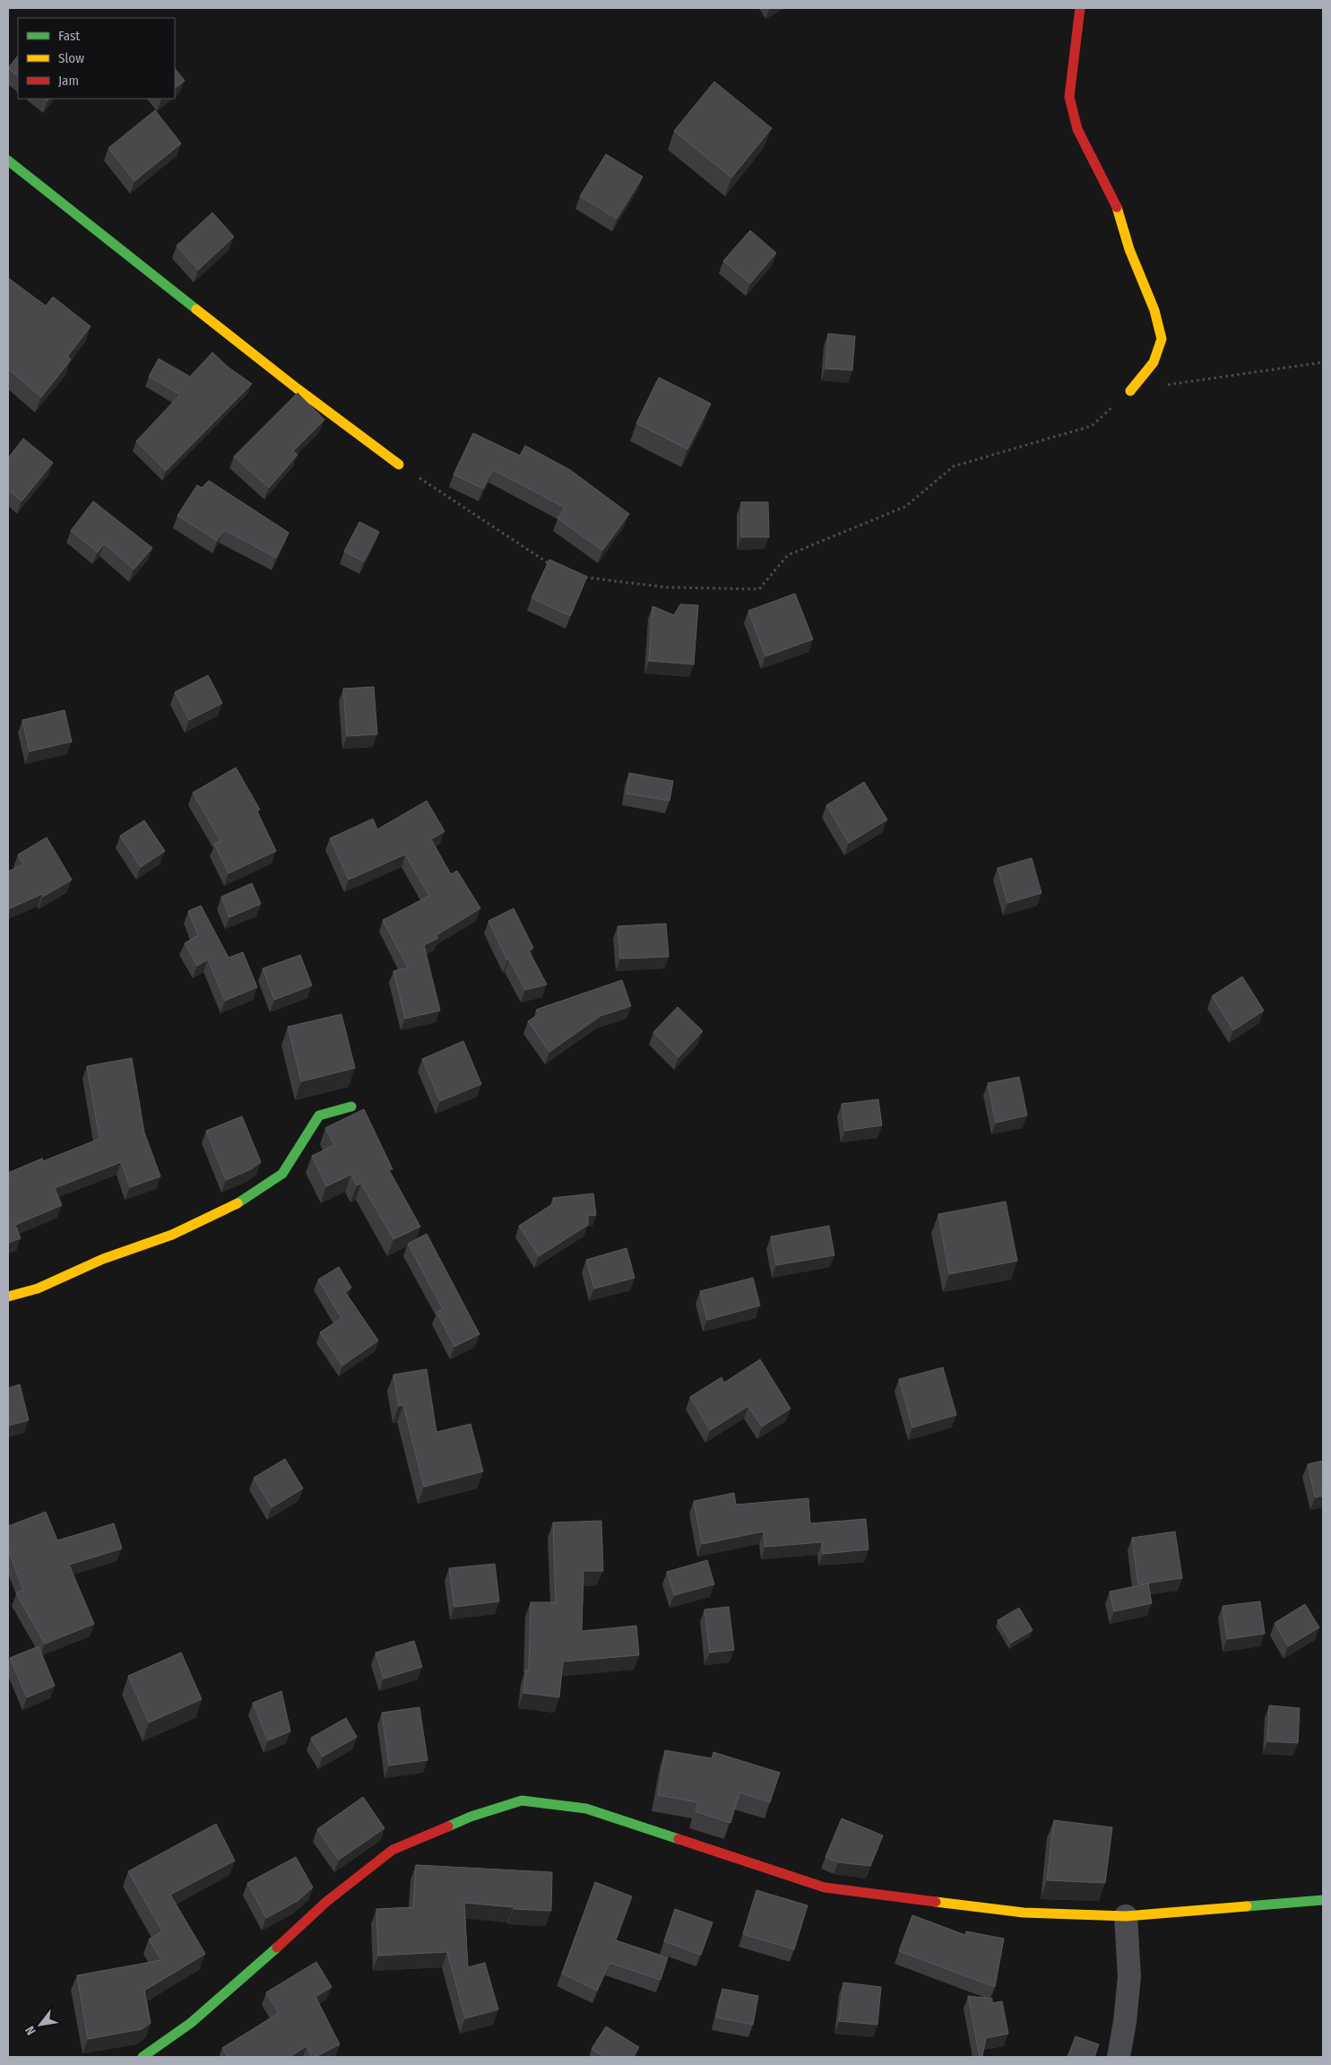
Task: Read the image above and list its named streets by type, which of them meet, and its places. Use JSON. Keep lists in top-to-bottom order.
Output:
{
  "legend": ["Fast", "Slow", "Jam"],
  "north": "bottom left"
}
